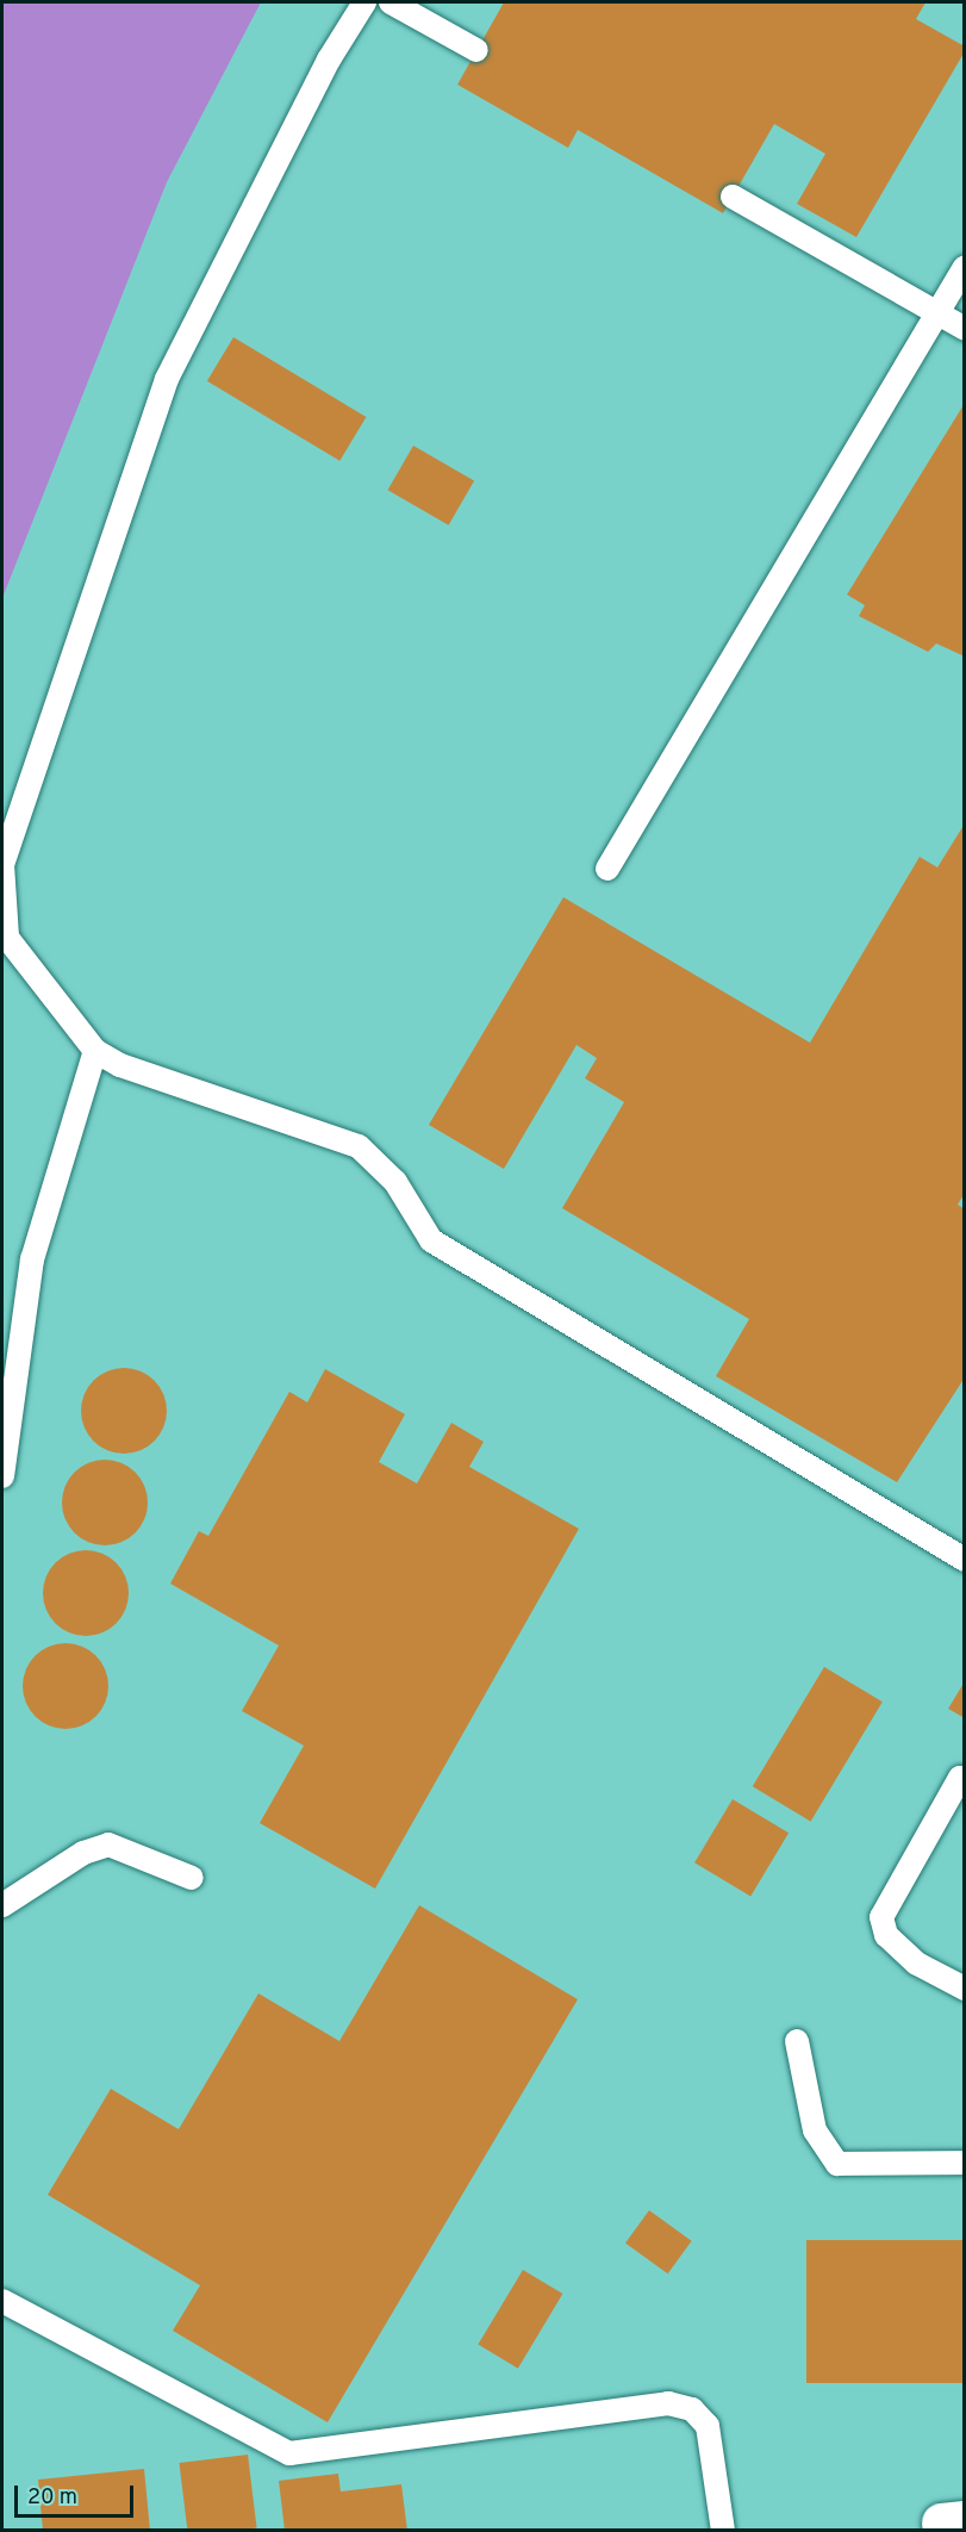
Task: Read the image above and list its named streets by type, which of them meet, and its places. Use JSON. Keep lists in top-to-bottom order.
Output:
{
  "scale_bar": "20 m"
}
